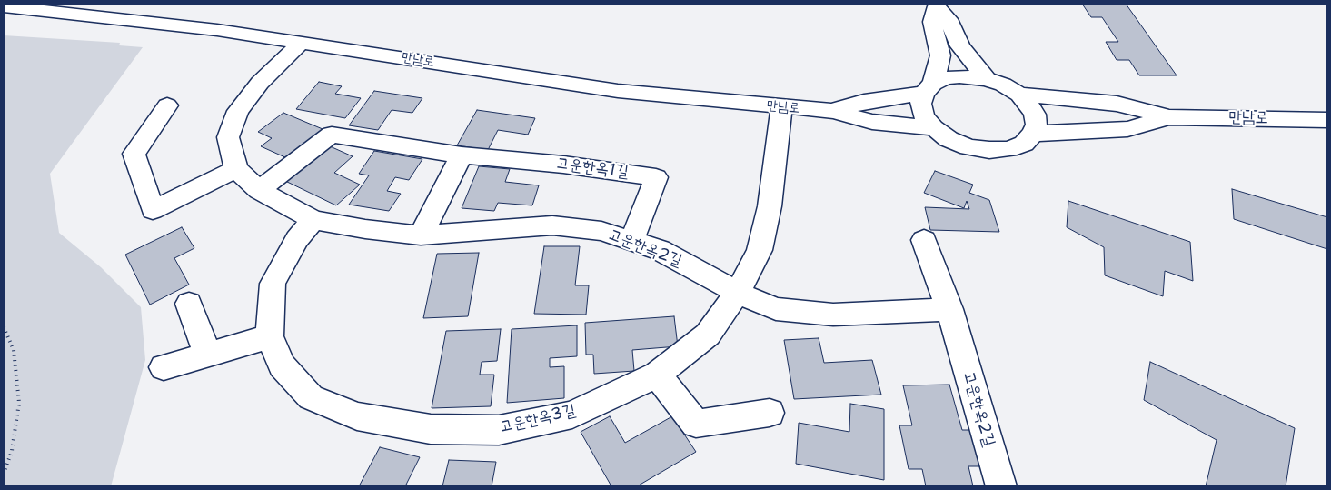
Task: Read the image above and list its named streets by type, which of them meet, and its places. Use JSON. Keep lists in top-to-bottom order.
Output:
{
  "streets": {
    "street": [
      "만남로",
      "고운한옥1길",
      "고운한옥2길",
      "고운한옥3길"
    ]
  },
  "crossings": [
    ["만남로", "고운한옥3길"],
    ["고운한옥1길", "고운한옥2길"],
    ["고운한옥2길", "고운한옥3길"]
  ]
}
